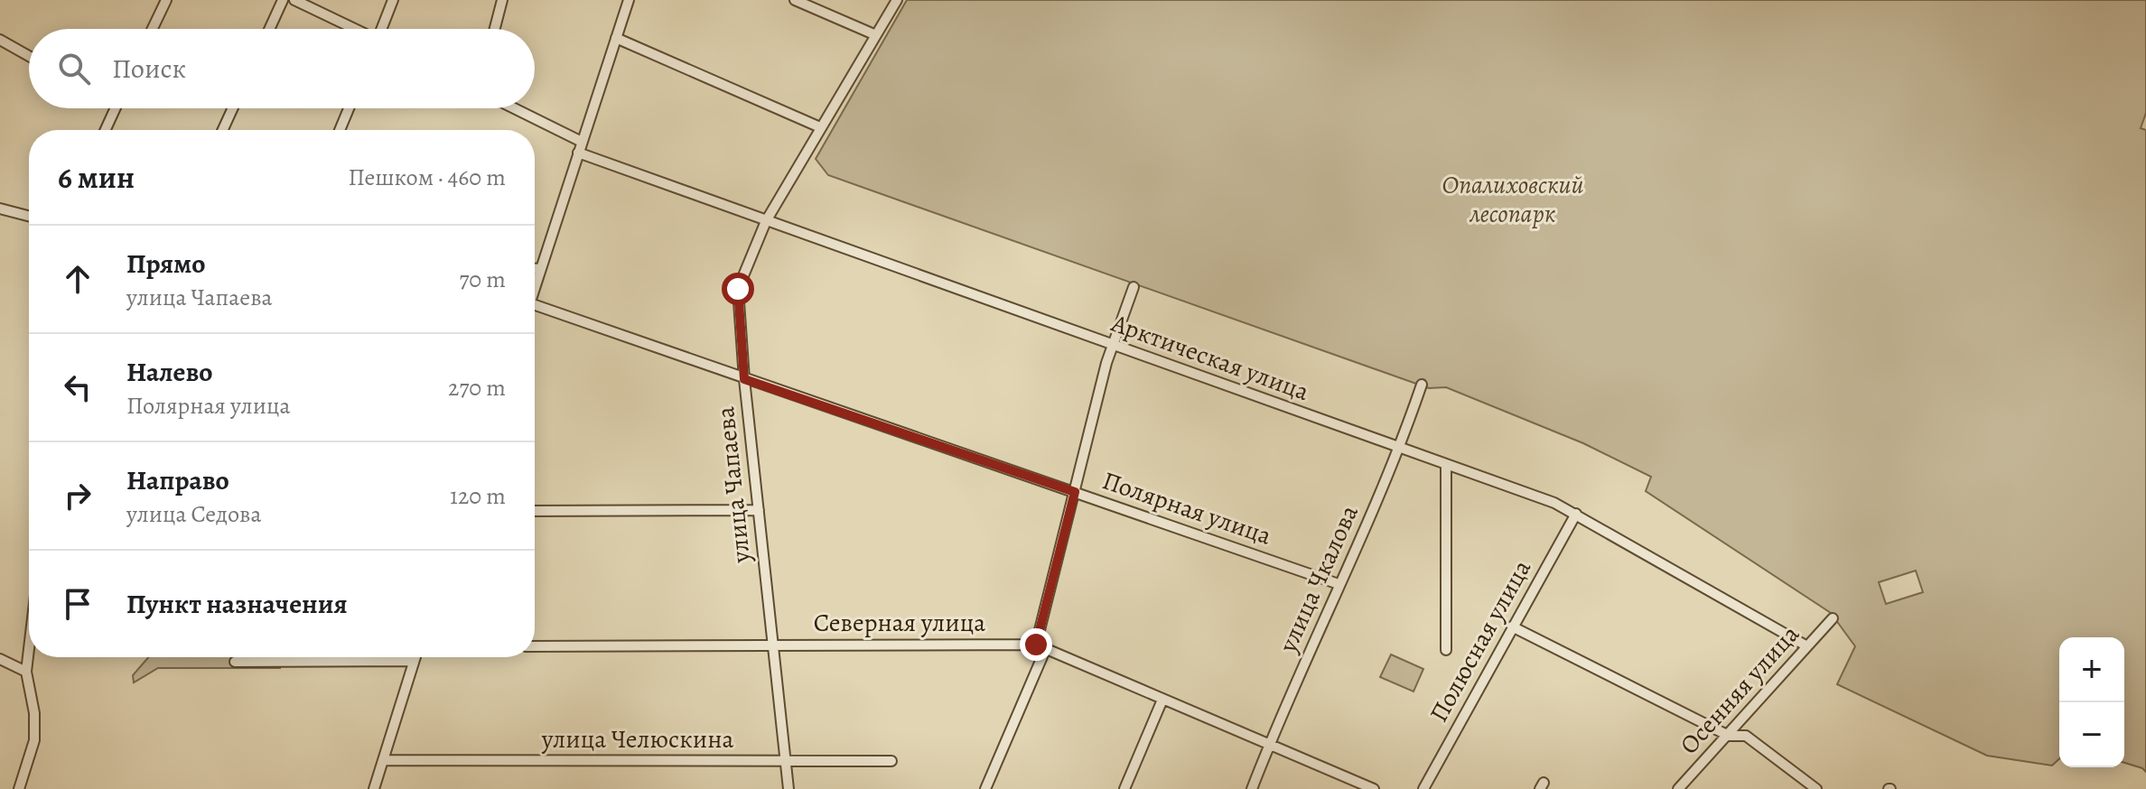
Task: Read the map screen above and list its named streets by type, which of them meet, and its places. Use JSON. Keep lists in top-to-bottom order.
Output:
{
  "streets": {
    "street": [
      "Арктическая улица",
      "улица Чапаева",
      "Полярная улица",
      "улица Чкалова",
      "Северная улица",
      "Полюсная улица",
      "Осенняя улица",
      "улица Челюскина"
    ]
  },
  "crossings": [
    ["Арктическая улица", "улица Чапаева"],
    ["Арктическая улица", "улица Чкалова"],
    ["Арктическая улица", "Полюсная улица"],
    ["Арктическая улица", "Осенняя улица"],
    ["улица Чапаева", "Полярная улица"],
    ["улица Чапаева", "Северная улица"],
    ["улица Чапаева", "улица Челюскина"],
    ["Полярная улица", "улица Чкалова"],
    ["улица Чкалова", "Северная улица"]
  ],
  "parks": ["Опалиховский лесопарк"],
  "page": {
    "search": "Поиск",
    "heading": ["6 мин", "Пешком · 460 m"],
    "list": [
      ["Прямо", "улица Чапаева", "70 m"],
      ["Налево", "Полярная улица", "270 m"],
      ["Направо", "улица Седова", "120 m"],
      "Пункт назначения"
    ],
    "map_buttons": ["+", "−"]
  }
}
